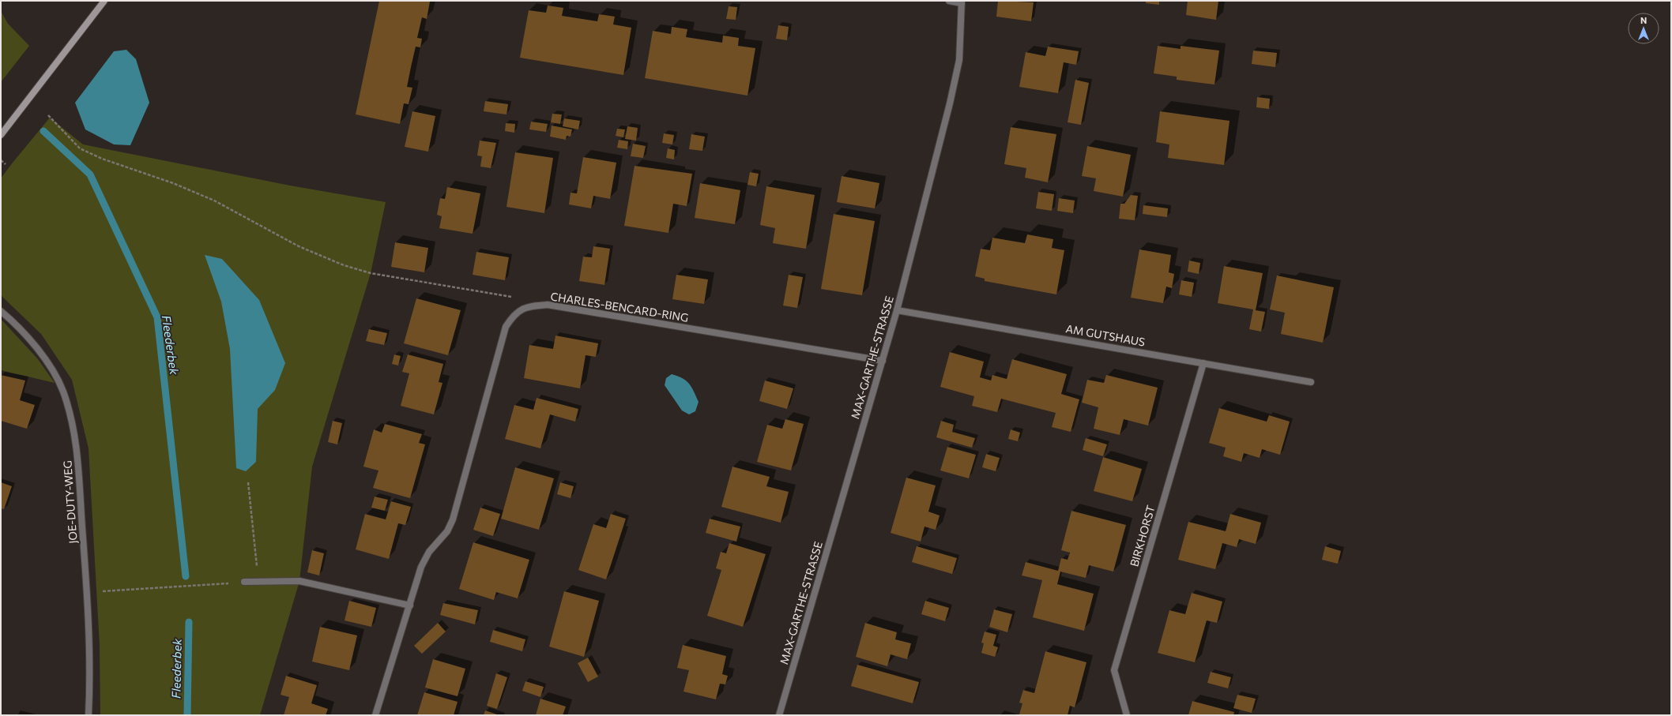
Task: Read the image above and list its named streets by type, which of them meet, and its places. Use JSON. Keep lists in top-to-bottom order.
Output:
{
  "streets": {
    "street": [
      "CHARLES-BENCARD-RING",
      "AM GUTSHAUS",
      "MAX-GARTHE-STRASSE",
      "JOE-DUTY-WEG",
      "BIRKHORST"
    ]
  },
  "crossings": [
    ["CHARLES-BENCARD-RING", "MAX-GARTHE-STRASSE"],
    ["AM GUTSHAUS", "MAX-GARTHE-STRASSE"],
    ["AM GUTSHAUS", "BIRKHORST"]
  ],
  "water": ["Fleederbek"],
  "north": "top"
}
